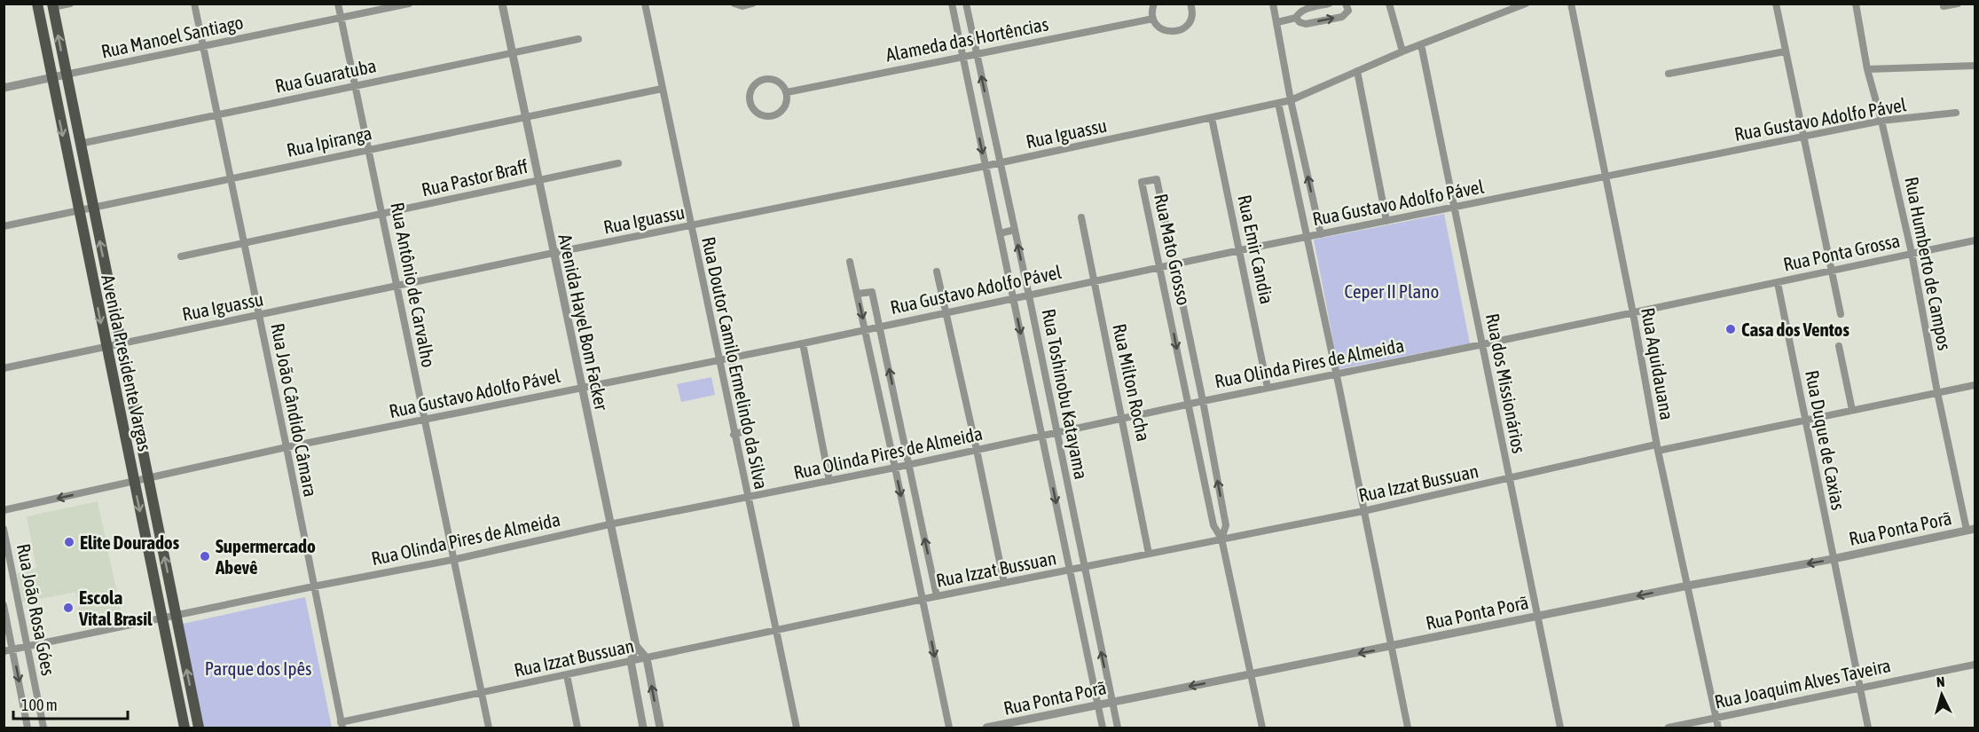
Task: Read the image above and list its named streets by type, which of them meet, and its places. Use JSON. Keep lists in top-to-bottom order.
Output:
{
  "streets": {
    "main road": ["Avenida Presidente Vargas"],
    "street": [
      "Rua Manoel Santiago",
      "Alameda das Hortências",
      "Rua Guaratuba",
      "Rua Gustavo Adolfo Pável",
      "Rua Iguassu",
      "Rua Ipiranga",
      "Rua Pastor Braff",
      "Rua Mato Grosso",
      "Rua Emir Candia",
      "Rua Ponta Grossa",
      "Rua Humberto de Campos",
      "Rua Antônio de Carvalho",
      "Avenida Hayel Bom Facker",
      "Rua Doutor Camilo Ermelindo da Silva",
      "Rua Olinda Pires de Almeida",
      "Rua Aquidauana",
      "Rua Milton Rocha",
      "Rua dos Missionários",
      "Rua Toshinobu Katayama",
      "Rua João Cândido Câmara",
      "Rua Duque de Caxias",
      "Rua Izzat Bussuan",
      "Rua Ponta Porã",
      "Rua João Rosa Góes",
      "Rua Joaquim Alves Taveira"
    ]
  },
  "crossings": [
    ["Rua Manoel Santiago", "Rua Antônio de Carvalho"],
    ["Rua Manoel Santiago", "Avenida Presidente Vargas"],
    ["Rua Manoel Santiago", "Rua João Cândido Câmara"],
    ["Alameda das Hortências", "Rua Toshinobu Katayama"],
    ["Rua Guaratuba", "Rua Antônio de Carvalho"],
    ["Rua Guaratuba", "Avenida Hayel Bom Facker"],
    ["Rua Guaratuba", "Avenida Presidente Vargas"],
    ["Rua Guaratuba", "Rua João Cândido Câmara"],
    ["Rua Gustavo Adolfo Pável", "Rua Mato Grosso"],
    ["Rua Gustavo Adolfo Pável", "Rua Emir Candia"],
    ["Rua Gustavo Adolfo Pável", "Rua Humberto de Campos"],
    ["Rua Gustavo Adolfo Pável", "Rua Antônio de Carvalho"],
    ["Rua Gustavo Adolfo Pável", "Avenida Hayel Bom Facker"],
    ["Rua Gustavo Adolfo Pável", "Avenida Presidente Vargas"],
    ["Rua Gustavo Adolfo Pável", "Rua Doutor Camilo Ermelindo da Silva"],
    ["Rua Gustavo Adolfo Pável", "Rua Aquidauana"],
    ["Rua Gustavo Adolfo Pável", "Rua Milton Rocha"],
    ["Rua Gustavo Adolfo Pável", "Rua dos Missionários"],
    ["Rua Gustavo Adolfo Pável", "Rua Toshinobu Katayama"],
    ["Rua Gustavo Adolfo Pável", "Rua João Cândido Câmara"],
    ["Rua Iguassu", "Rua Emir Candia"],
    ["Rua Iguassu", "Rua Antônio de Carvalho"],
    ["Rua Iguassu", "Avenida Hayel Bom Facker"],
    ["Rua Iguassu", "Avenida Presidente Vargas"],
    ["Rua Iguassu", "Rua Doutor Camilo Ermelindo da Silva"],
    ["Rua Iguassu", "Rua dos Missionários"],
    ["Rua Iguassu", "Rua Toshinobu Katayama"],
    ["Rua Iguassu", "Rua João Cândido Câmara"],
    ["Rua Ipiranga", "Rua Antônio de Carvalho"],
    ["Rua Ipiranga", "Avenida Hayel Bom Facker"],
    ["Rua Ipiranga", "Avenida Presidente Vargas"],
    ["Rua Ipiranga", "Rua Doutor Camilo Ermelindo da Silva"],
    ["Rua Ipiranga", "Rua João Cândido Câmara"],
    ["Rua Pastor Braff", "Rua Antônio de Carvalho"],
    ["Rua Pastor Braff", "Avenida Hayel Bom Facker"],
    ["Rua Pastor Braff", "Rua João Cândido Câmara"],
    ["Rua Mato Grosso", "Rua Olinda Pires de Almeida"],
    ["Rua Mato Grosso", "Rua Izzat Bussuan"],
    ["Rua Mato Grosso", "Rua Ponta Porã"],
    ["Rua Emir Candia", "Rua Olinda Pires de Almeida"],
    ["Rua Ponta Grossa", "Rua Humberto de Campos"],
    ["Rua Ponta Grossa", "Rua Olinda Pires de Almeida"],
    ["Rua Ponta Grossa", "Rua Duque de Caxias"],
    ["Rua Humberto de Campos", "Rua Izzat Bussuan"],
    ["Rua Humberto de Campos", "Rua Ponta Porã"],
    ["Rua Antônio de Carvalho", "Rua Olinda Pires de Almeida"],
    ["Rua Antônio de Carvalho", "Rua Izzat Bussuan"],
    ["Avenida Hayel Bom Facker", "Rua Olinda Pires de Almeida"],
    ["Avenida Hayel Bom Facker", "Rua Izzat Bussuan"],
    ["Avenida Presidente Vargas", "Rua Olinda Pires de Almeida"],
    ["Rua Doutor Camilo Ermelindo da Silva", "Rua Olinda Pires de Almeida"],
    ["Rua Doutor Camilo Ermelindo da Silva", "Rua Izzat Bussuan"],
    ["Rua Olinda Pires de Almeida", "Rua Aquidauana"],
    ["Rua Olinda Pires de Almeida", "Rua Milton Rocha"],
    ["Rua Olinda Pires de Almeida", "Rua dos Missionários"],
    ["Rua Olinda Pires de Almeida", "Rua Toshinobu Katayama"],
    ["Rua Olinda Pires de Almeida", "Rua João Cândido Câmara"],
    ["Rua Olinda Pires de Almeida", "Rua Duque de Caxias"],
    ["Rua Olinda Pires de Almeida", "Rua João Rosa Góes"],
    ["Rua Aquidauana", "Rua Izzat Bussuan"],
    ["Rua Aquidauana", "Rua Ponta Porã"],
    ["Rua Aquidauana", "Rua Joaquim Alves Taveira"],
    ["Rua Milton Rocha", "Rua Izzat Bussuan"],
    ["Rua dos Missionários", "Rua Izzat Bussuan"],
    ["Rua dos Missionários", "Rua Ponta Porã"],
    ["Rua Toshinobu Katayama", "Rua Izzat Bussuan"],
    ["Rua Toshinobu Katayama", "Rua Ponta Porã"],
    ["Rua João Cândido Câmara", "Rua Izzat Bussuan"],
    ["Rua Duque de Caxias", "Rua Izzat Bussuan"],
    ["Rua Duque de Caxias", "Rua Ponta Porã"],
    ["Rua Duque de Caxias", "Rua Joaquim Alves Taveira"]
  ],
  "one_way": ["Rua Ponta Porã"],
  "parks": ["Ceper II Plano", "Parque dos Ipês"],
  "places": [
    "Casa dos Ventos",
    "Elite Dourados",
    "Supermercado Abevê",
    "Escola Vital Brasil"
  ],
  "scale_bar": "100 m",
  "north": "top"
}
